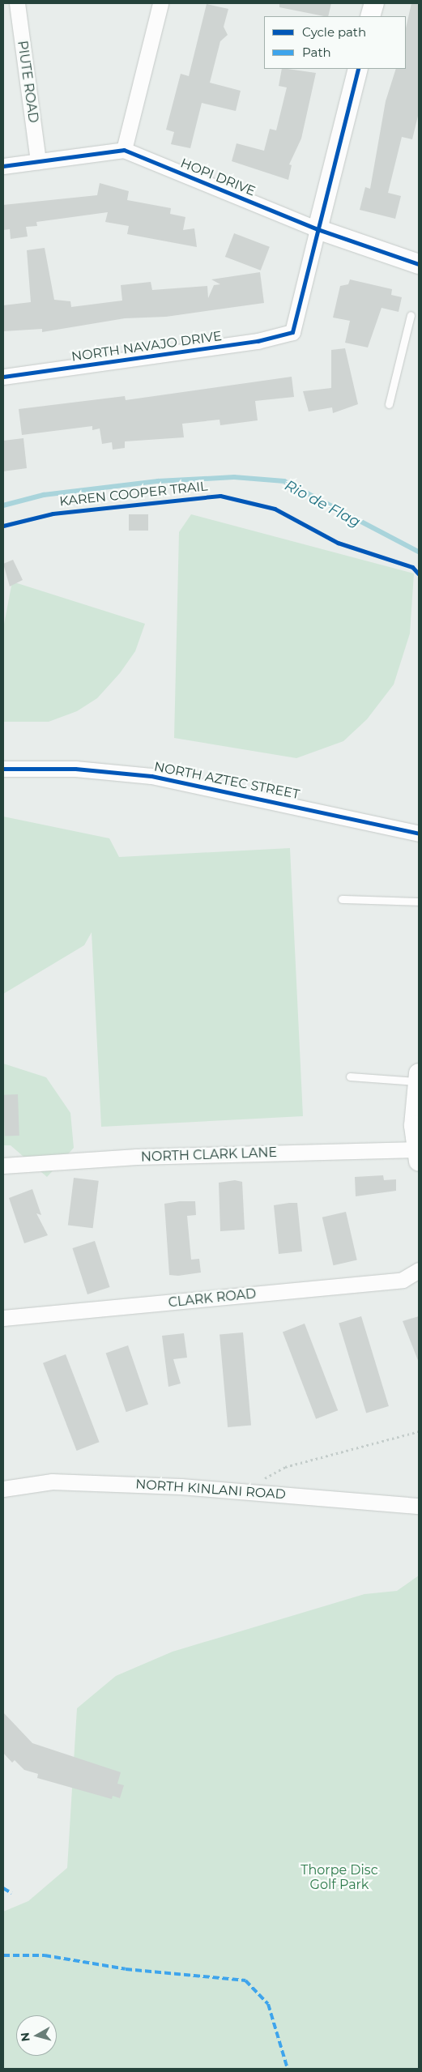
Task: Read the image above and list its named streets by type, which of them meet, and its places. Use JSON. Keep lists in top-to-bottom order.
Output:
{
  "streets": {
    "street": [
      "PIUTE ROAD",
      "HOPI DRIVE",
      "NORTH NAVAJO DRIVE",
      "NORTH AZTEC STREET",
      "NORTH CLARK LANE",
      "CLARK ROAD",
      "NORTH KINLANI ROAD"
    ],
    "cycle path": ["KAREN COOPER TRAIL"]
  },
  "crossings": [
    ["PIUTE ROAD", "HOPI DRIVE"],
    ["HOPI DRIVE", "NORTH NAVAJO DRIVE"]
  ],
  "water": ["Rio de Flag"],
  "parks": ["Thorpe Disc Golf Park"],
  "legend": ["Cycle path", "Path"],
  "north": "left"
}
